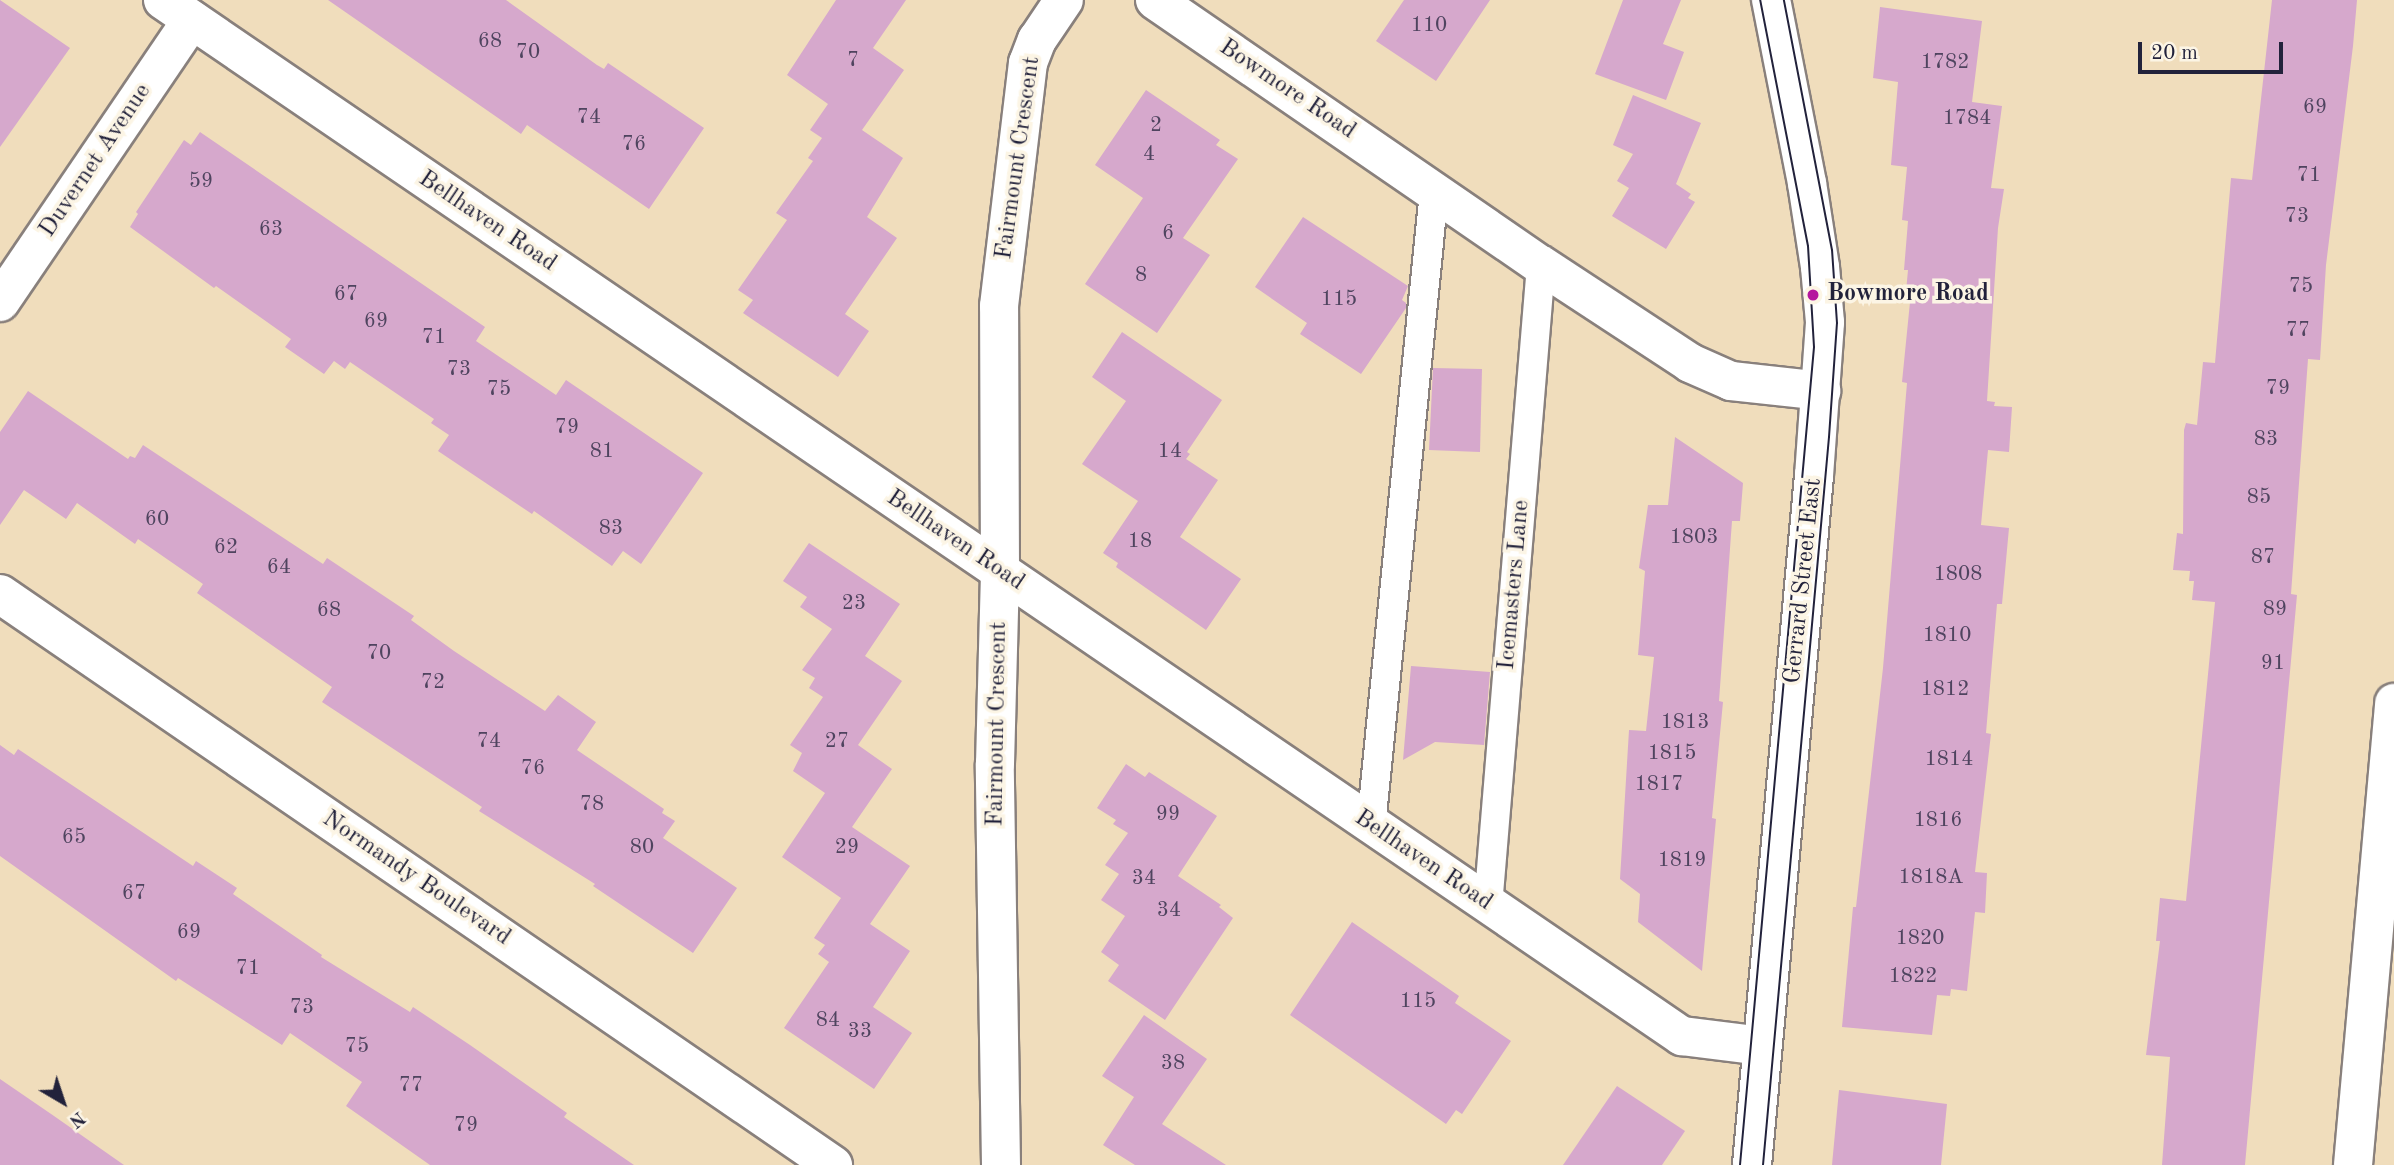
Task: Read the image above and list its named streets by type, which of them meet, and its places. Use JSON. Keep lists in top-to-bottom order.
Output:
{
  "streets": {
    "street": [
      "Bowmore Road",
      "Fairmount Crescent",
      "Duvernet Avenue",
      "Bellhaven Road",
      "Gerrard Street East",
      "Normandy Boulevard"
    ],
    "lane": ["Icemasters Lane"]
  },
  "crossings": [
    ["Bowmore Road", "Gerrard Street East"],
    ["Bowmore Road", "Icemasters Lane"],
    ["Fairmount Crescent", "Bellhaven Road"],
    ["Duvernet Avenue", "Bellhaven Road"],
    ["Bellhaven Road", "Gerrard Street East"],
    ["Bellhaven Road", "Icemasters Lane"]
  ],
  "places": ["Bowmore Road"],
  "house_numbers": [
    "110",
    "68",
    "70",
    "7",
    "1782",
    "69",
    "74",
    "1784",
    "2",
    "76",
    "4",
    "71",
    "59",
    "73",
    "63",
    "6",
    "8",
    "75",
    "67",
    "115",
    "69",
    "77",
    "71",
    "73",
    "79",
    "75",
    "79",
    "83",
    "81",
    "14",
    "85",
    "60",
    "83",
    "1803",
    "18",
    "62",
    "87",
    "64",
    "1808",
    "23",
    "89",
    "68",
    "1810",
    "70",
    "91",
    "72",
    "1812",
    "1813",
    "74",
    "27",
    "1815",
    "1814",
    "76",
    "1817",
    "78",
    "99",
    "1816",
    "65",
    "80",
    "29",
    "1819",
    "1818A",
    "34",
    "67",
    "34",
    "69",
    "1820",
    "71",
    "1822",
    "115",
    "73",
    "84",
    "33",
    "75",
    "38",
    "77",
    "79"
  ],
  "scale_bar": "20 m",
  "north": "bottom right"
}
